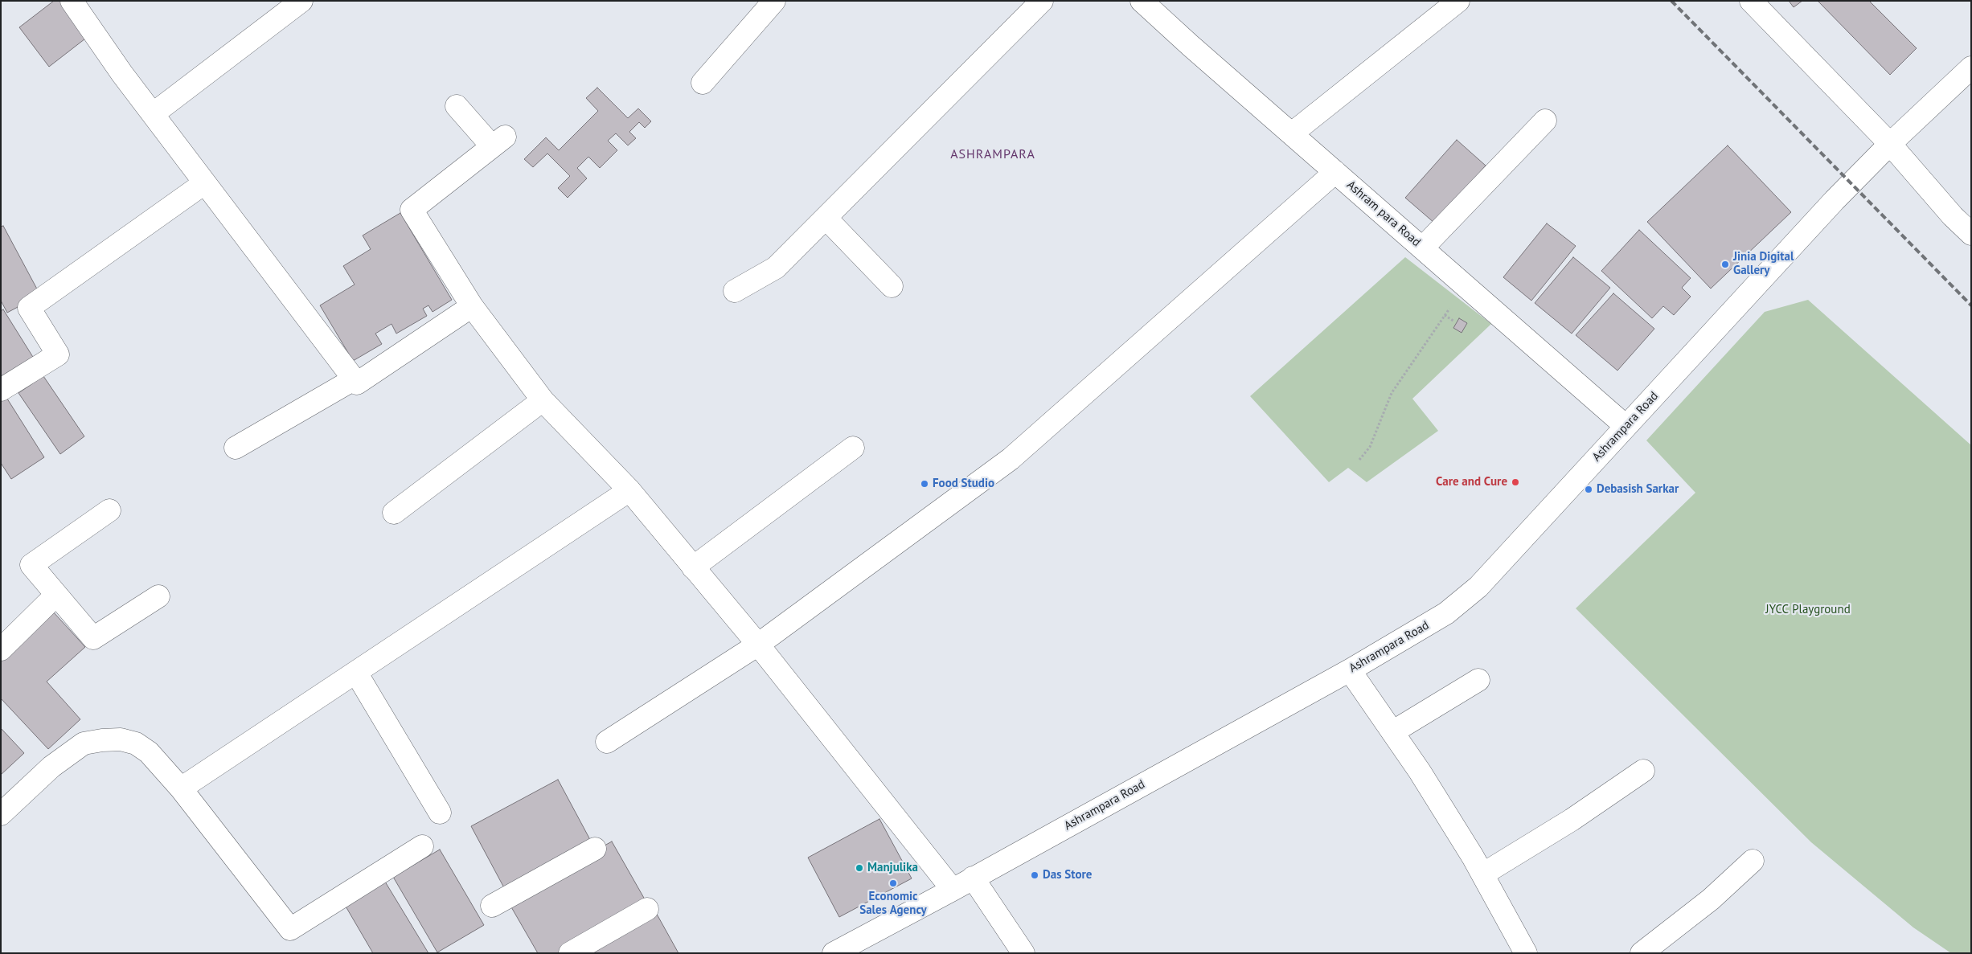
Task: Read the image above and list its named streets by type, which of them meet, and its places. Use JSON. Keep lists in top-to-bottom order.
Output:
{
  "streets": {
    "street": ["Ashram para Road", "Ashrampara Road"]
  },
  "crossings": [
    ["Ashram para Road", "Ashrampara Road"]
  ],
  "districts": ["ASHRAMPARA"],
  "parks": ["JYCC Playground"],
  "places": [
    "Jinia Digital Gallery",
    "Care and Cure",
    "Food Studio",
    "Debasish Sarkar",
    "Manjulika",
    "Das Store",
    "Economic Sales Agency"
  ]
}
